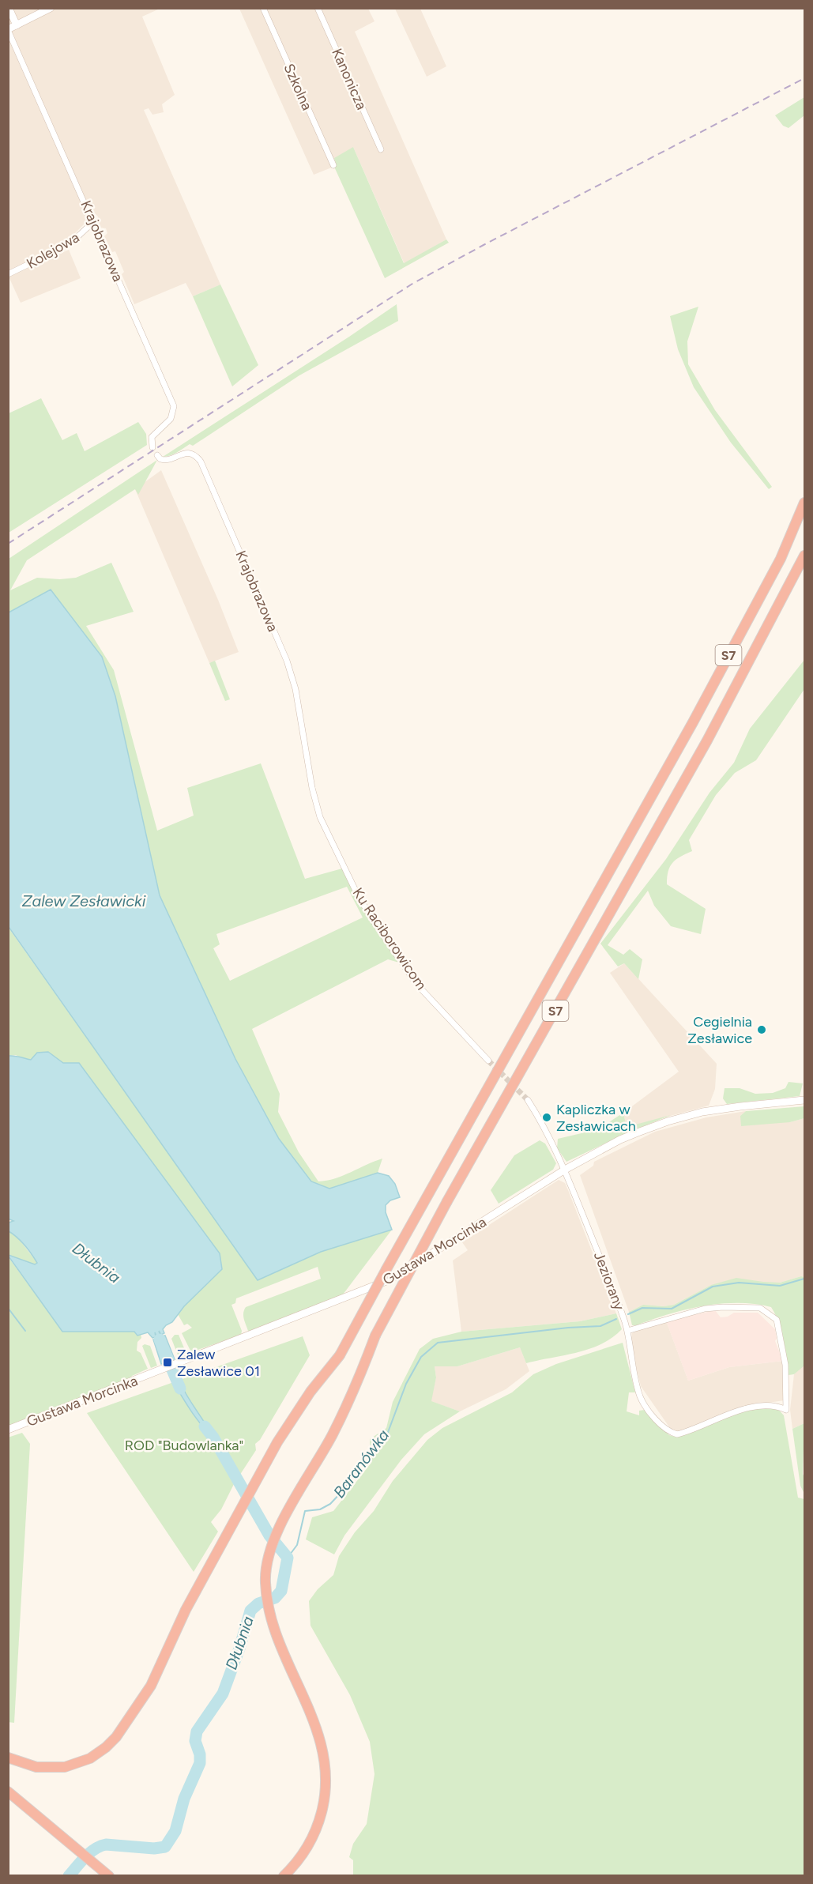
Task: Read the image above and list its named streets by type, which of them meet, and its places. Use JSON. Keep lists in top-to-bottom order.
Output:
{
  "streets": {
    "highway": ["S7"],
    "street": [
      "Kanonicza",
      "Szkolna",
      "Krajobrazowa",
      "Kolejowa",
      "Ku Raciborowicom",
      "Gustawa Morcinka",
      "Jeziorany"
    ]
  },
  "crossings": [
    ["Krajobrazowa", "Kolejowa"],
    ["Krajobrazowa", "Ku Raciborowicom"],
    ["Gustawa Morcinka", "Jeziorany"]
  ],
  "water": ["Zalew Zesławicki", "Dłubnia", "Baranówka"],
  "parks": ["ROD \"Budowlanka\""],
  "places": {
    "other": ["Cegielnia Zesławice", "Kapliczka w Zesławicach"],
    "transit": ["Zalew Zesławice 01"]
  }
}
